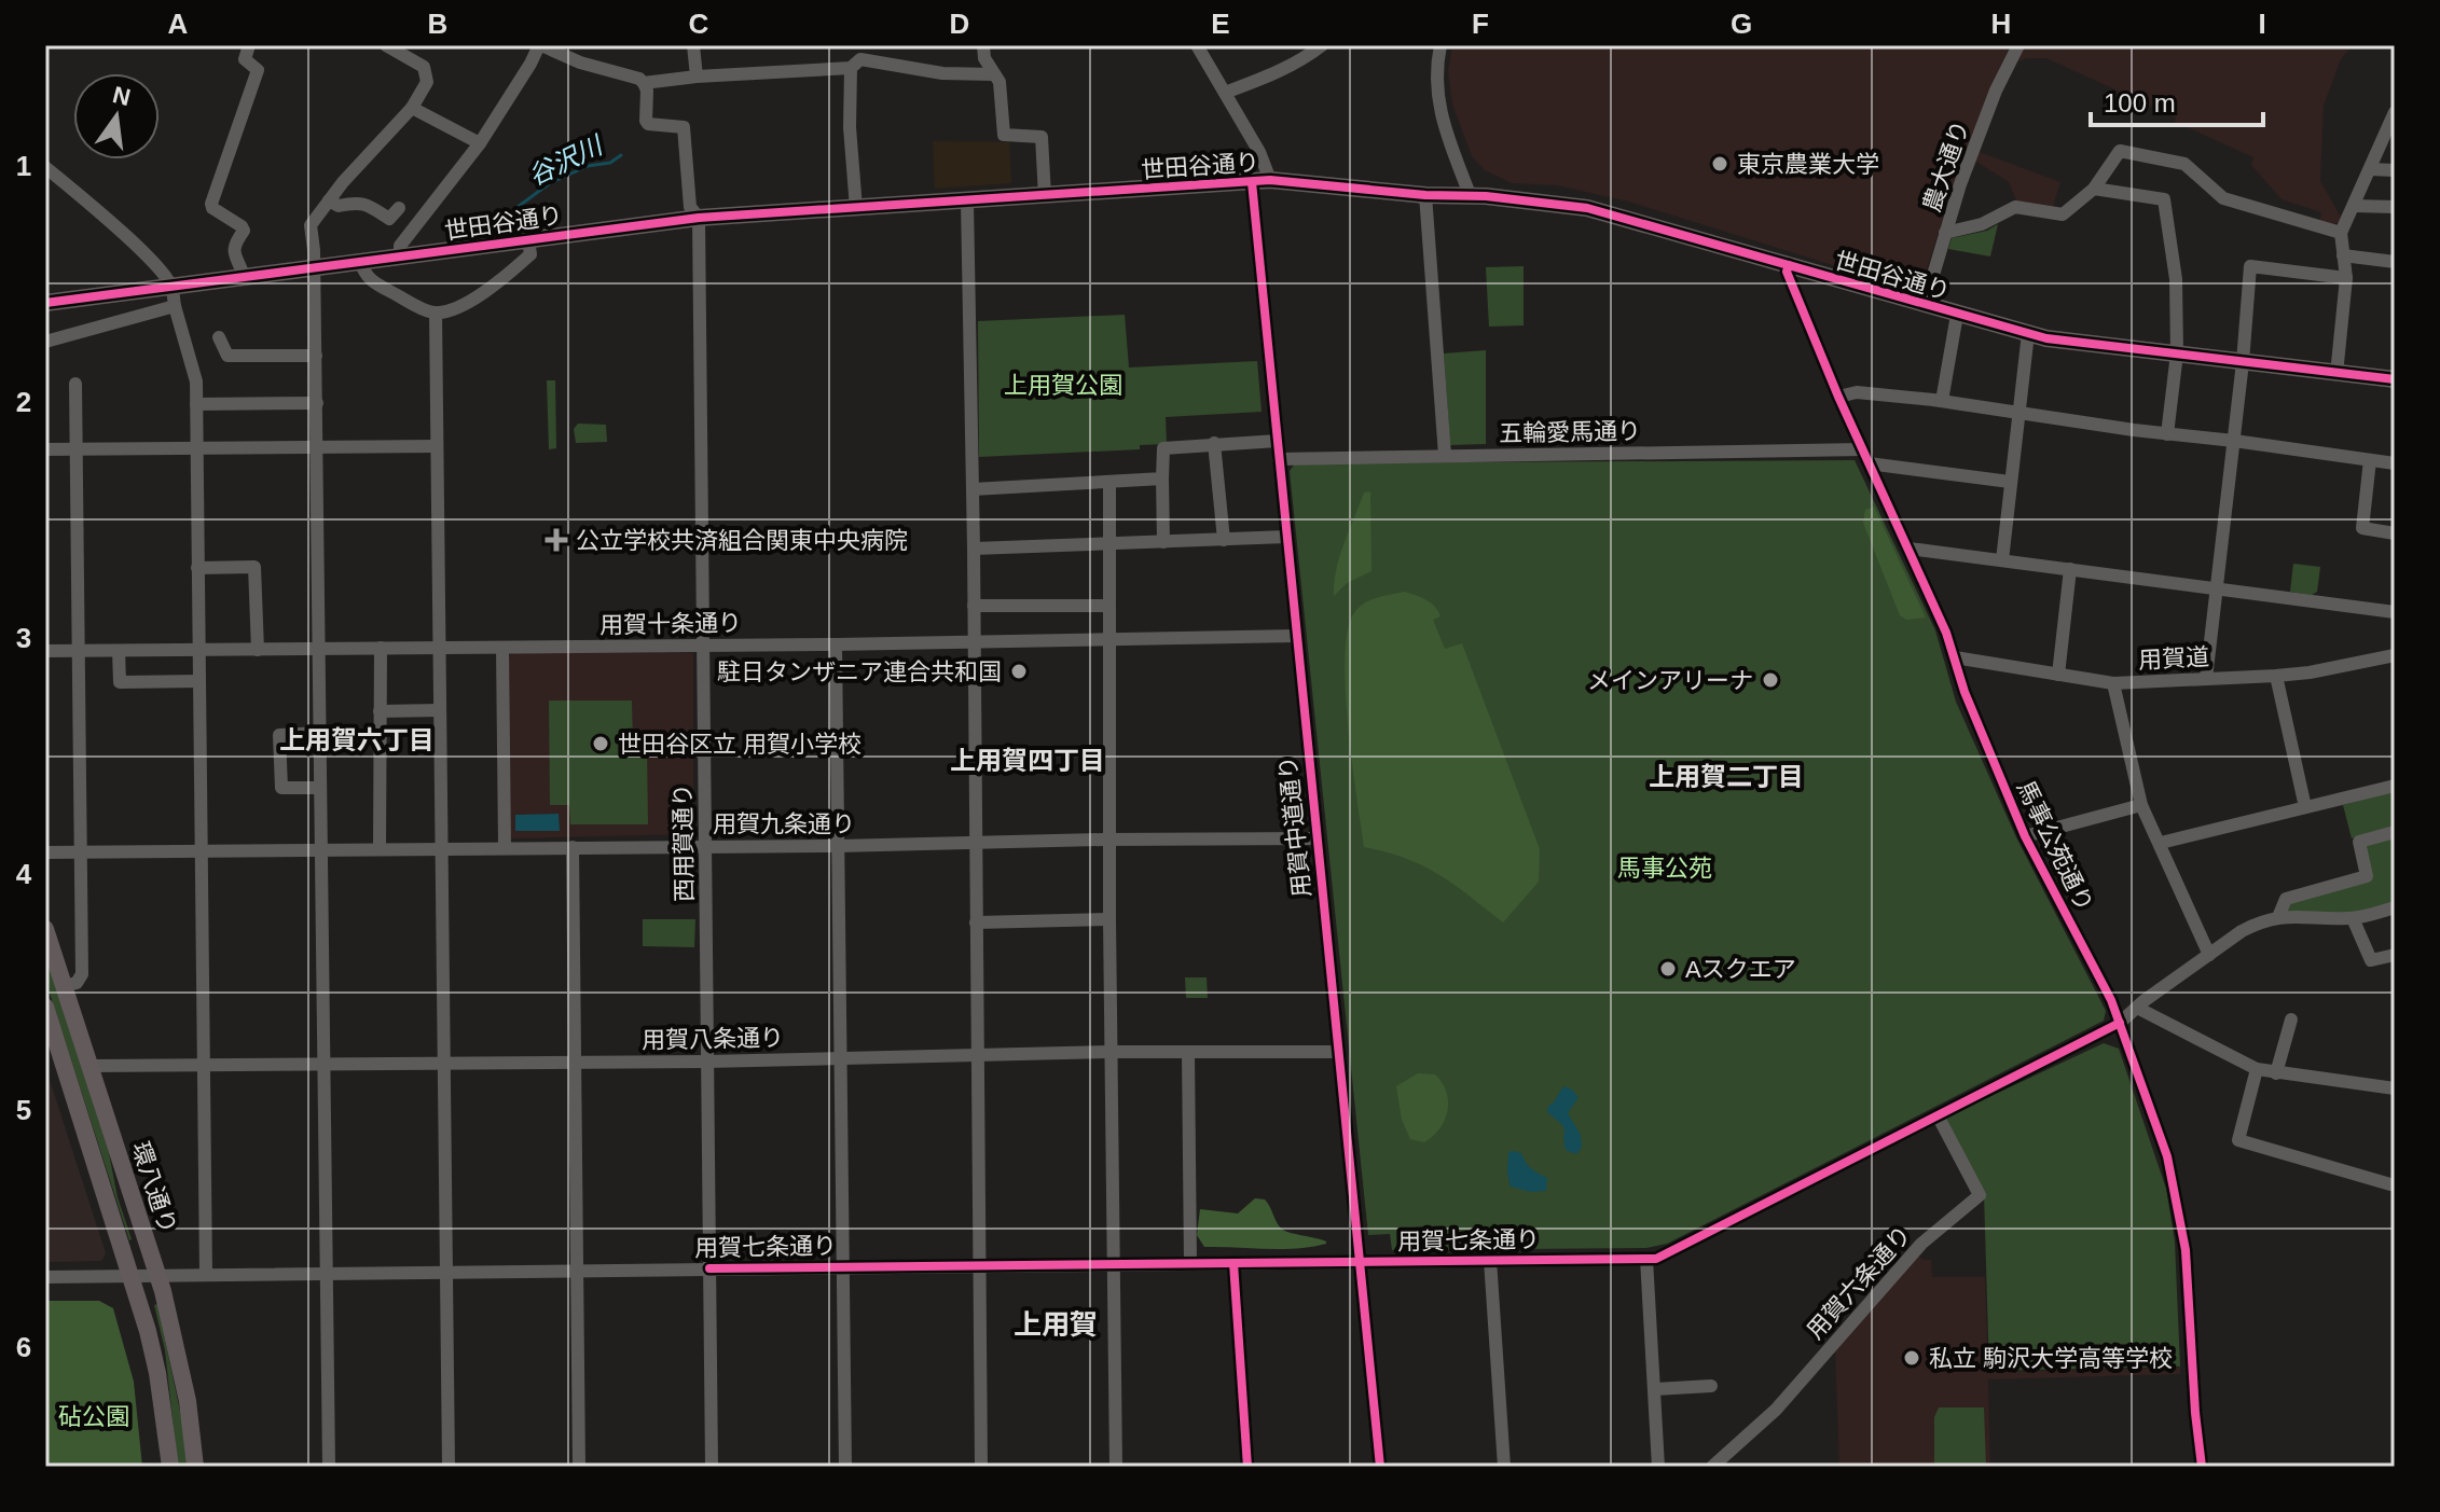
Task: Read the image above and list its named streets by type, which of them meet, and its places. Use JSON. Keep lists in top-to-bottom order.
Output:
{
  "streets": {
    "main road": ["世田谷通り", "環八通り"],
    "street": [
      "農大通り",
      "五輪愛馬通り",
      "用賀十条通り",
      "用賀道",
      "用賀九条通り",
      "用賀中道通り",
      "西用賀通り",
      "馬事公苑通り",
      "用賀八条通り",
      "用賀七条通り",
      "用賀六条通り"
    ]
  },
  "crossings": [
    ["世田谷通り", "農大通り"],
    ["世田谷通り", "用賀中道通り"],
    ["世田谷通り", "西用賀通り"],
    ["世田谷通り", "馬事公苑通り"],
    ["五輪愛馬通り", "用賀中道通り"],
    ["五輪愛馬通り", "馬事公苑通り"],
    ["用賀十条通り", "用賀中道通り"],
    ["用賀十条通り", "西用賀通り"],
    ["用賀道", "馬事公苑通り"],
    ["用賀九条通り", "用賀中道通り"],
    ["用賀九条通り", "西用賀通り"],
    ["用賀中道通り", "用賀八条通り"],
    ["用賀中道通り", "用賀七条通り"],
    ["西用賀通り", "用賀八条通り"],
    ["西用賀通り", "用賀七条通り"],
    ["馬事公苑通り", "用賀七条通り"],
    ["用賀八条通り", "環八通り"],
    ["環八通り", "用賀七条通り"],
    ["用賀七条通り", "用賀六条通り"]
  ],
  "districts": [
    "上用賀六丁目",
    "上用賀四丁目",
    "上用賀二丁目",
    "上用賀"
  ],
  "water": ["谷沢川"],
  "parks": ["上用賀公園", "馬事公苑", "砧公園"],
  "places": {
    "other": [
      "東京農業大学",
      "駐日タンザニア連合共和国",
      "メインアリーナ",
      "世田谷区立 用賀小学校",
      "Aスクエア",
      "私立 駒沢大学高等学校"
    ],
    "health": ["公立学校共済組合関東中央病院"]
  },
  "scale_bar": "100 m",
  "north": "top",
  "grid": {
    "columns": [
      "A",
      "B",
      "C",
      "D",
      "E",
      "F",
      "G",
      "H",
      "I"
    ],
    "rows": [
      "1",
      "2",
      "3",
      "4",
      "5",
      "6"
    ]
  }
}
